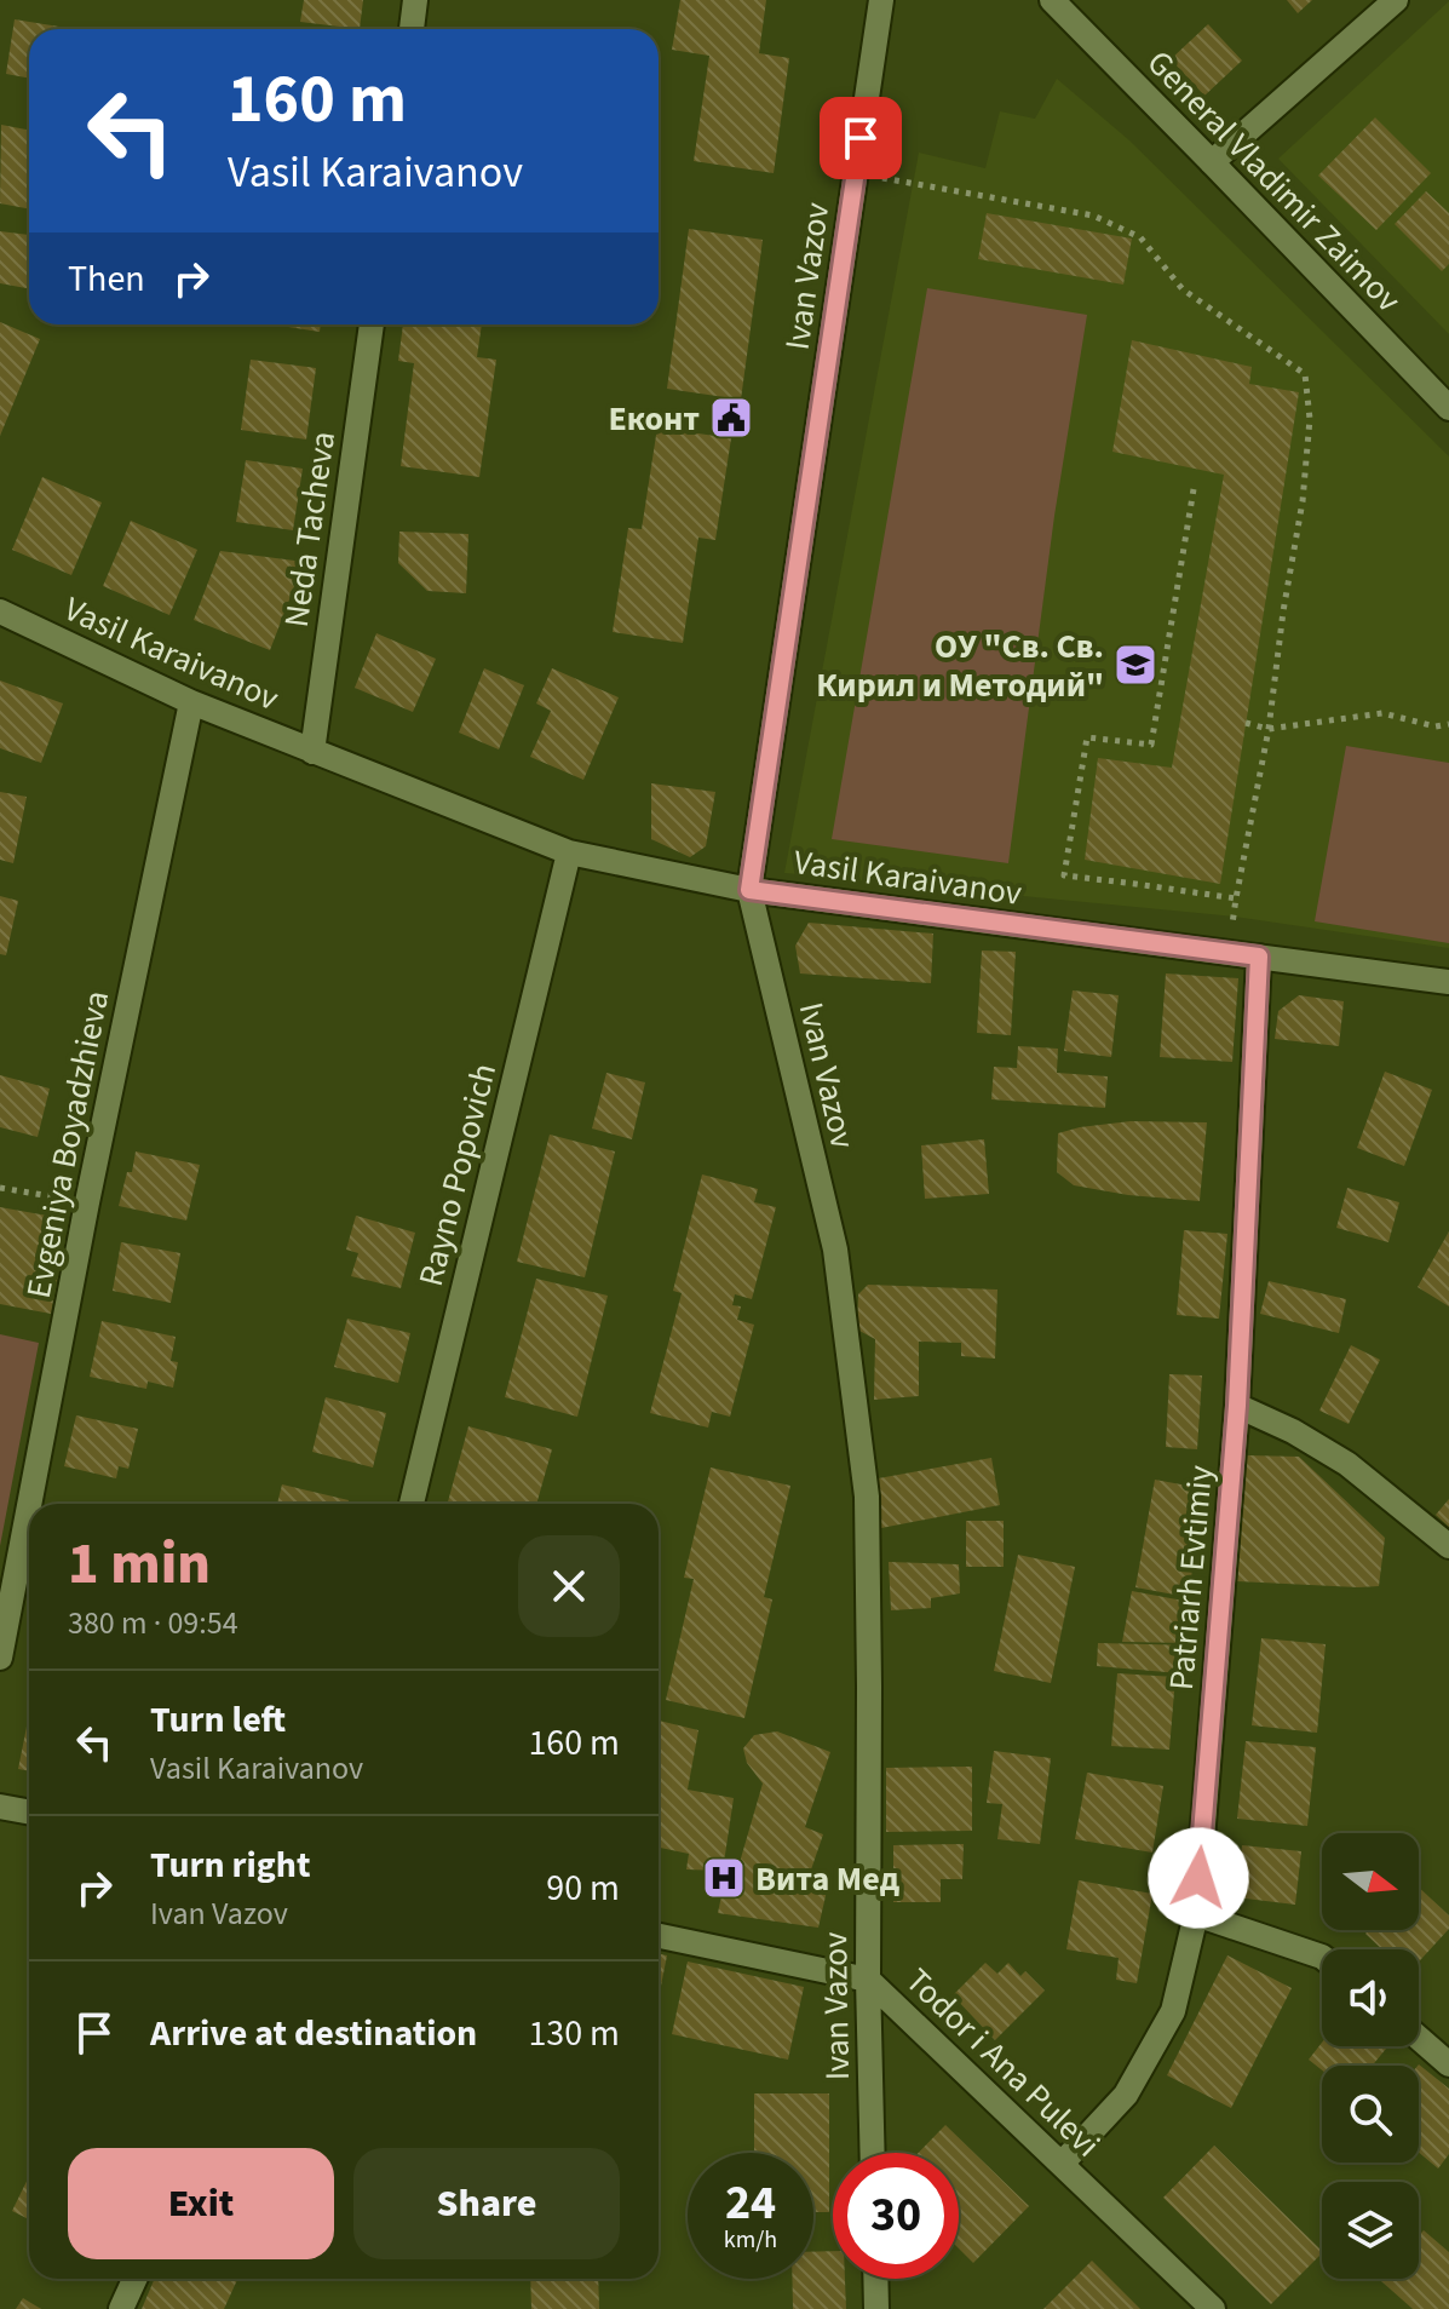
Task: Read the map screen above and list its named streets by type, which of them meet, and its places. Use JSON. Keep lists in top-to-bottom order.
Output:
{
  "streets": {
    "street": [
      "General Vladimir Zaimov",
      "Ivan Vazov",
      "Neda Tacheva",
      "Vasil Karaivanov",
      "Evgeniya Boyadzhieva",
      "Rayno Popovich",
      "Patriarh Evtimiy",
      "Todor i Ana Pulevi"
    ]
  },
  "crossings": [
    ["Ivan Vazov", "Vasil Karaivanov"],
    ["Ivan Vazov", "Todor i Ana Pulevi"],
    ["Neda Tacheva", "Vasil Karaivanov"],
    ["Vasil Karaivanov", "Evgeniya Boyadzhieva"],
    ["Vasil Karaivanov", "Rayno Popovich"],
    ["Vasil Karaivanov", "Patriarh Evtimiy"],
    ["Patriarh Evtimiy", "Todor i Ana Pulevi"]
  ],
  "places": {
    "public building": ["Еконт"],
    "school or university": ["ОУ \"Св. Св. Кирил и Методий\""],
    "hospital": ["Вита Мед"]
  },
  "north": "right",
  "page": {
    "turn": ["160 m", "Vasil Karaivanov"],
    "then": "Then",
    "heading": ["1 min", "380 m · 09:54"],
    "list": [
      {
        "name": "Turn left",
        "note": "Vasil Karaivanov",
        "value": "160 m"
      },
      {
        "name": "Turn right",
        "note": "Ivan Vazov",
        "value": "90 m"
      },
      {
        "name": "Arrive at destination",
        "value": "130 m"
      }
    ],
    "buttons": ["Exit", "Share"],
    "speed": "24 km/h",
    "limit": "30"
  }
}
